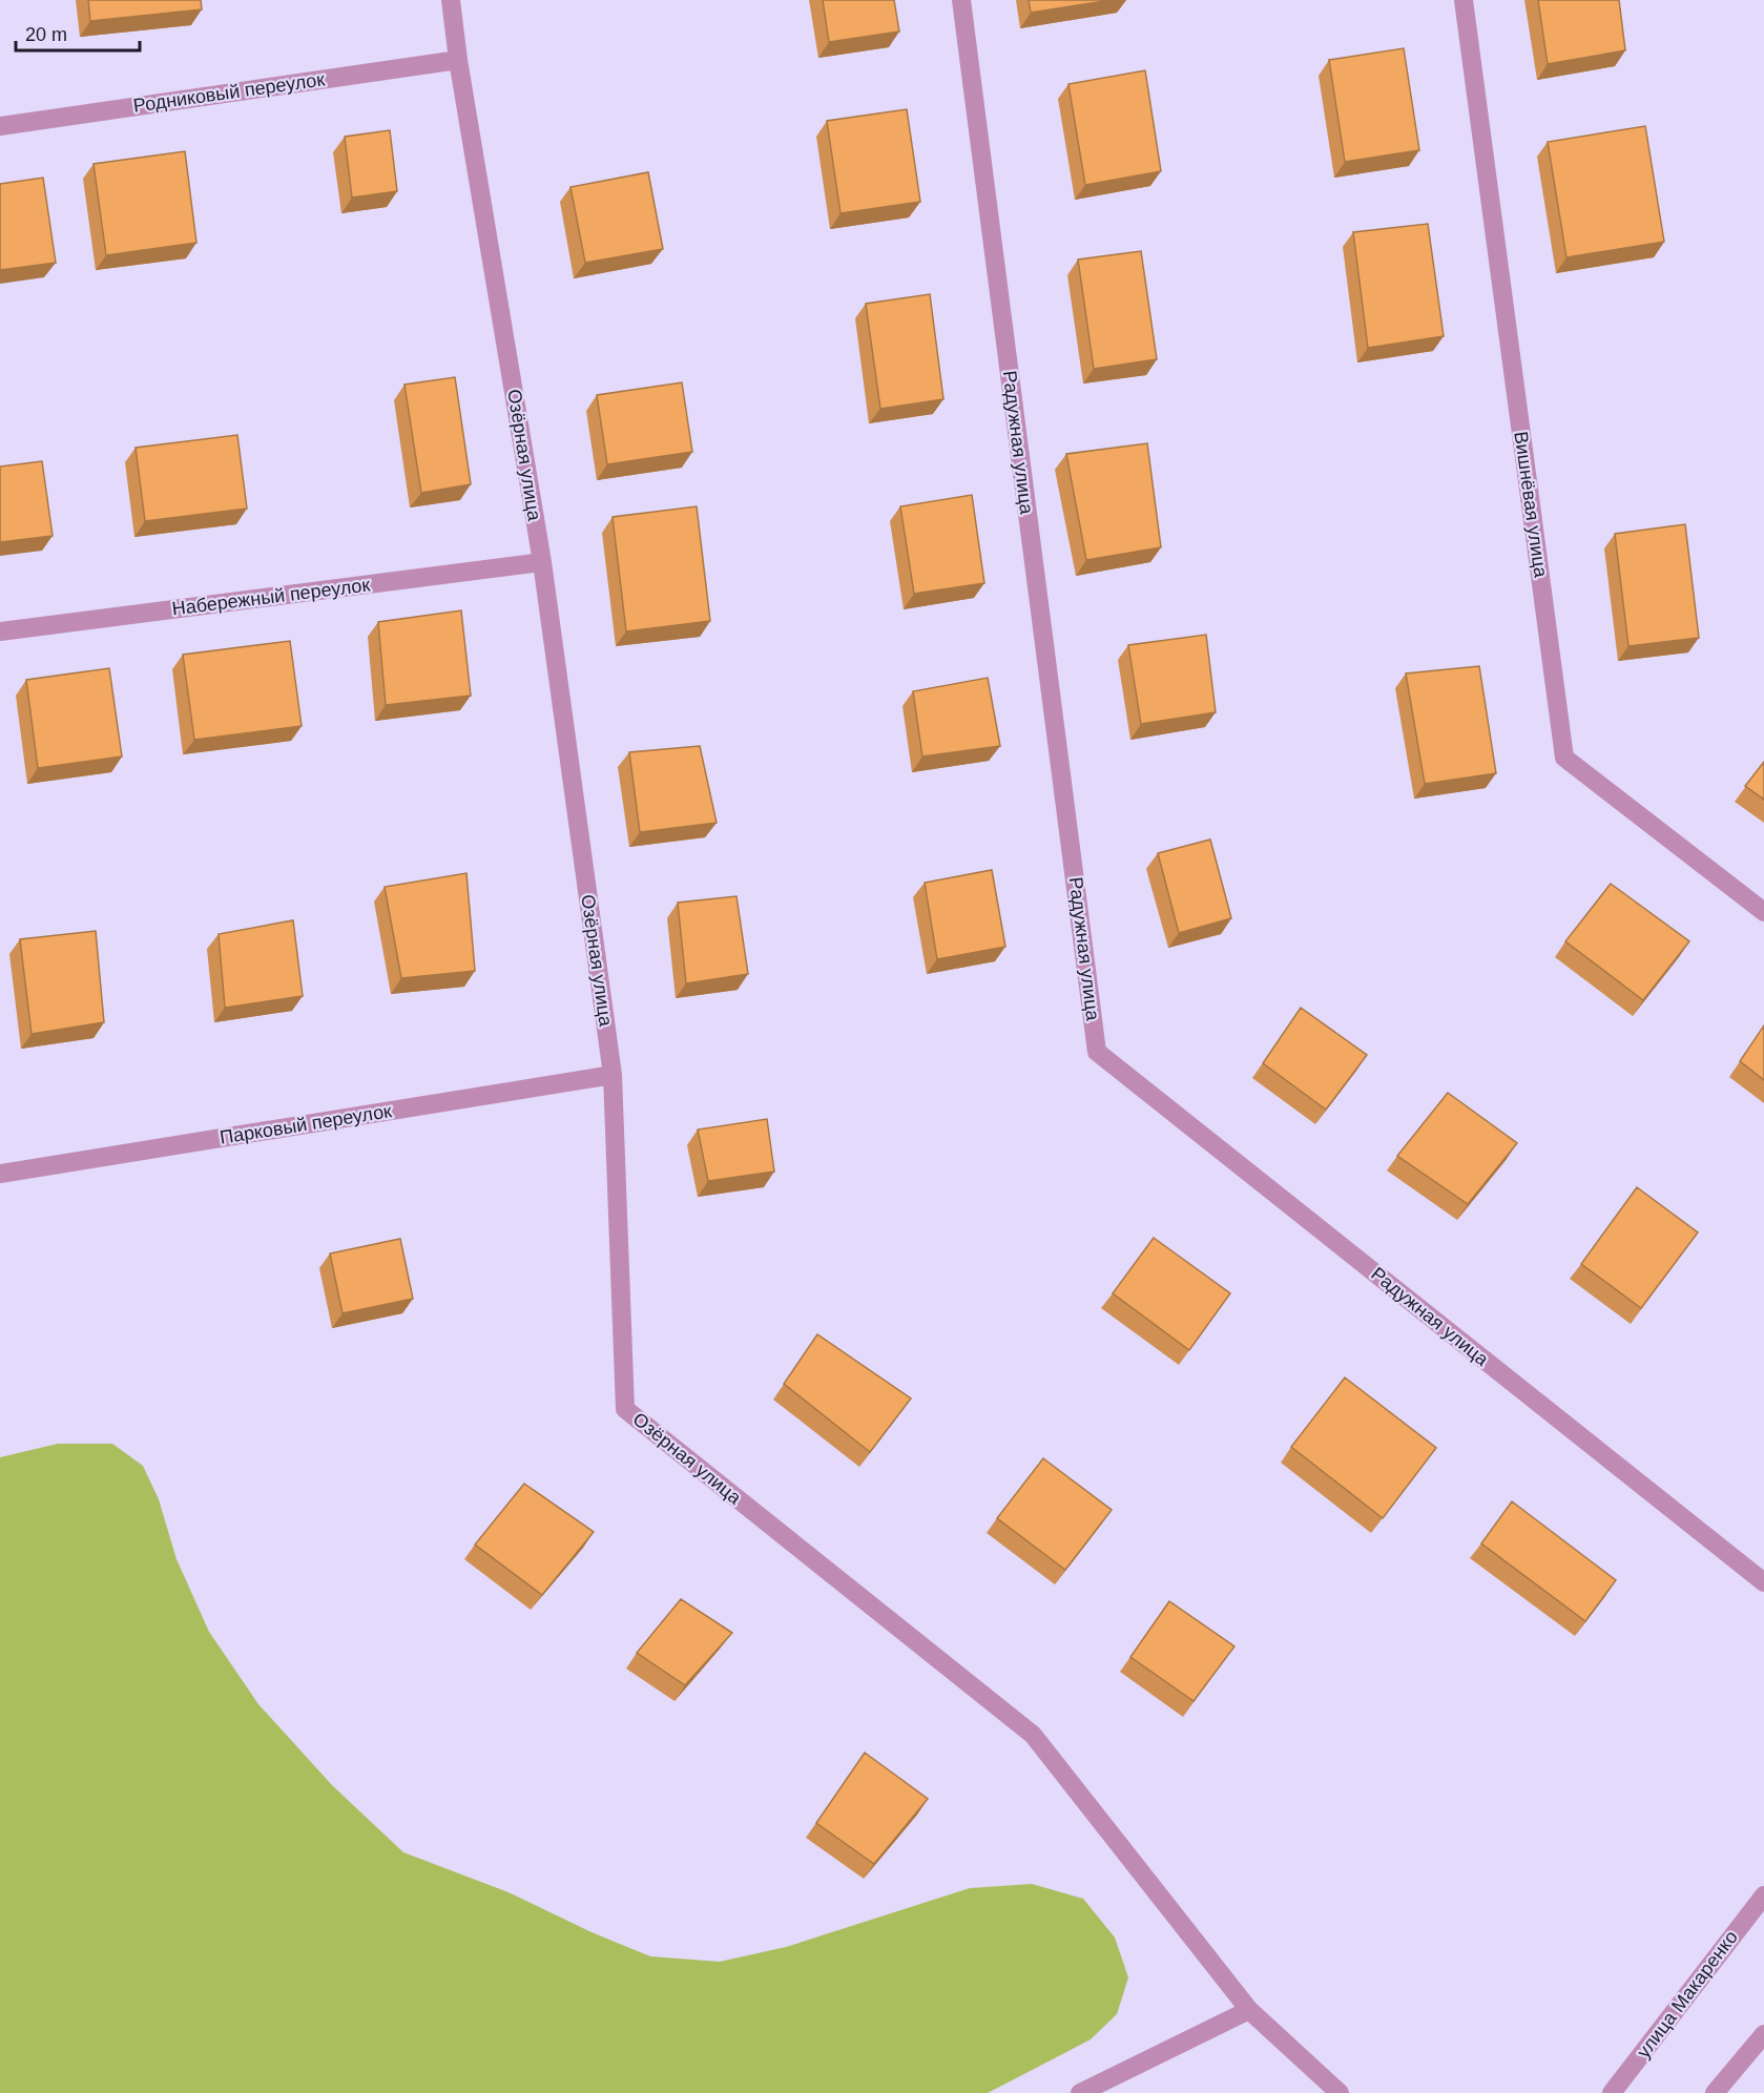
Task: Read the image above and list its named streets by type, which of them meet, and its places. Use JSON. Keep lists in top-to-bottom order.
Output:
{
  "streets": {
    "street": [
      "Родниковый переулок",
      "Радужная улица",
      "Озёрная улица",
      "Вишнёвая улица",
      "Набережный переулок",
      "Парковый переулок",
      "улица Макаренко"
    ]
  },
  "crossings": [
    ["Родниковый переулок", "Озёрная улица"],
    ["Озёрная улица", "Набережный переулок"],
    ["Озёрная улица", "Парковый переулок"]
  ],
  "scale_bar": "20 m"
}
